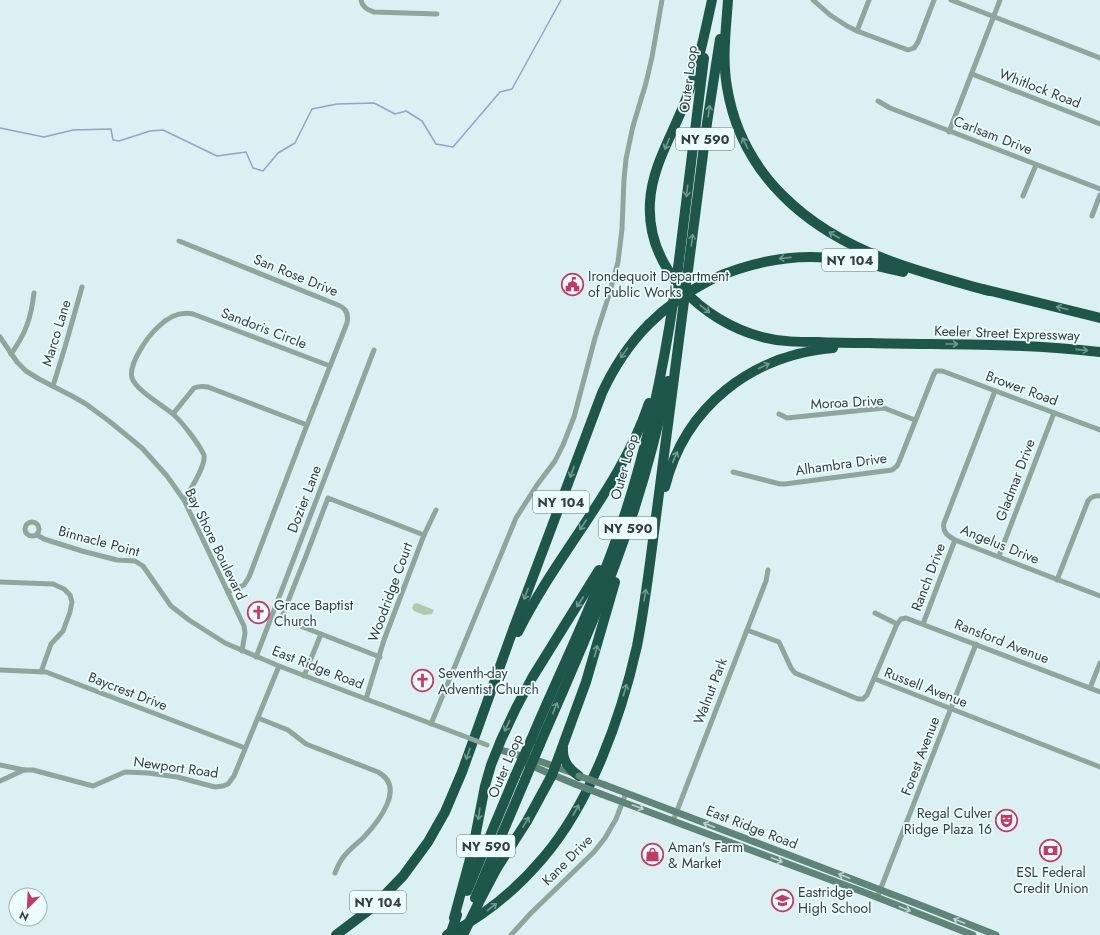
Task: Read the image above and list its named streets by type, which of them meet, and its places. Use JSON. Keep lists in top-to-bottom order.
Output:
{
  "streets": {
    "highway": [
      "Outer Loop",
      "NY 590",
      "NY 104",
      "Keeler Street Expressway"
    ],
    "main road": ["East Ridge Road"],
    "street": [
      "Whitlock Road",
      "Carlsam Drive",
      "San Rose Drive",
      "Sandoris Circle",
      "Marco Lane",
      "Brower Road",
      "Moroa Drive",
      "Alhambra Drive",
      "Gladmar Drive",
      "Dozier Lane",
      "Binnacle Point",
      "Bay Shore Boulevard",
      "Angelus Drive",
      "Ranch Drive",
      "Woodridge Court",
      "Ransford Avenue",
      "Russell Avenue",
      "Baycrest Drive",
      "Walnut Park",
      "Forest Avenue",
      "Newport Road",
      "Kane Drive"
    ]
  },
  "crossings": [
    ["NY 104", "Keeler Street Expressway"],
    ["San Rose Drive", "Sandoris Circle"],
    ["Sandoris Circle", "Bay Shore Boulevard"],
    ["Marco Lane", "Bay Shore Boulevard"],
    ["Brower Road", "Alhambra Drive"],
    ["Brower Road", "Gladmar Drive"],
    ["Brower Road", "Angelus Drive"],
    ["Moroa Drive", "Alhambra Drive"],
    ["Gladmar Drive", "Angelus Drive"],
    ["Dozier Lane", "East Ridge Road"],
    ["Binnacle Point", "East Ridge Road"],
    ["Bay Shore Boulevard", "East Ridge Road"],
    ["Angelus Drive", "Ranch Drive"],
    ["Ranch Drive", "Ransford Avenue"],
    ["Woodridge Court", "East Ridge Road"],
    ["Ransford Avenue", "Forest Avenue"],
    ["East Ridge Road", "Walnut Park"],
    ["East Ridge Road", "Forest Avenue"],
    ["East Ridge Road", "Newport Road"],
    ["East Ridge Road", "Kane Drive"],
    ["Russell Avenue", "Walnut Park"],
    ["Russell Avenue", "Forest Avenue"],
    ["Baycrest Drive", "Newport Road"]
  ],
  "places": {
    "public building": ["Irondequoit Department of Public Works"],
    "church": ["Grace Baptist Church", "Seventh-day Adventist Church"],
    "theatre": ["Regal Culver Ridge Plaza 16"],
    "bank": ["ESL Federal Credit Union"],
    "shop": ["Aman's Farm & Market"],
    "school or university": ["Eastridge High School"]
  },
  "north": "bottom left"
}
